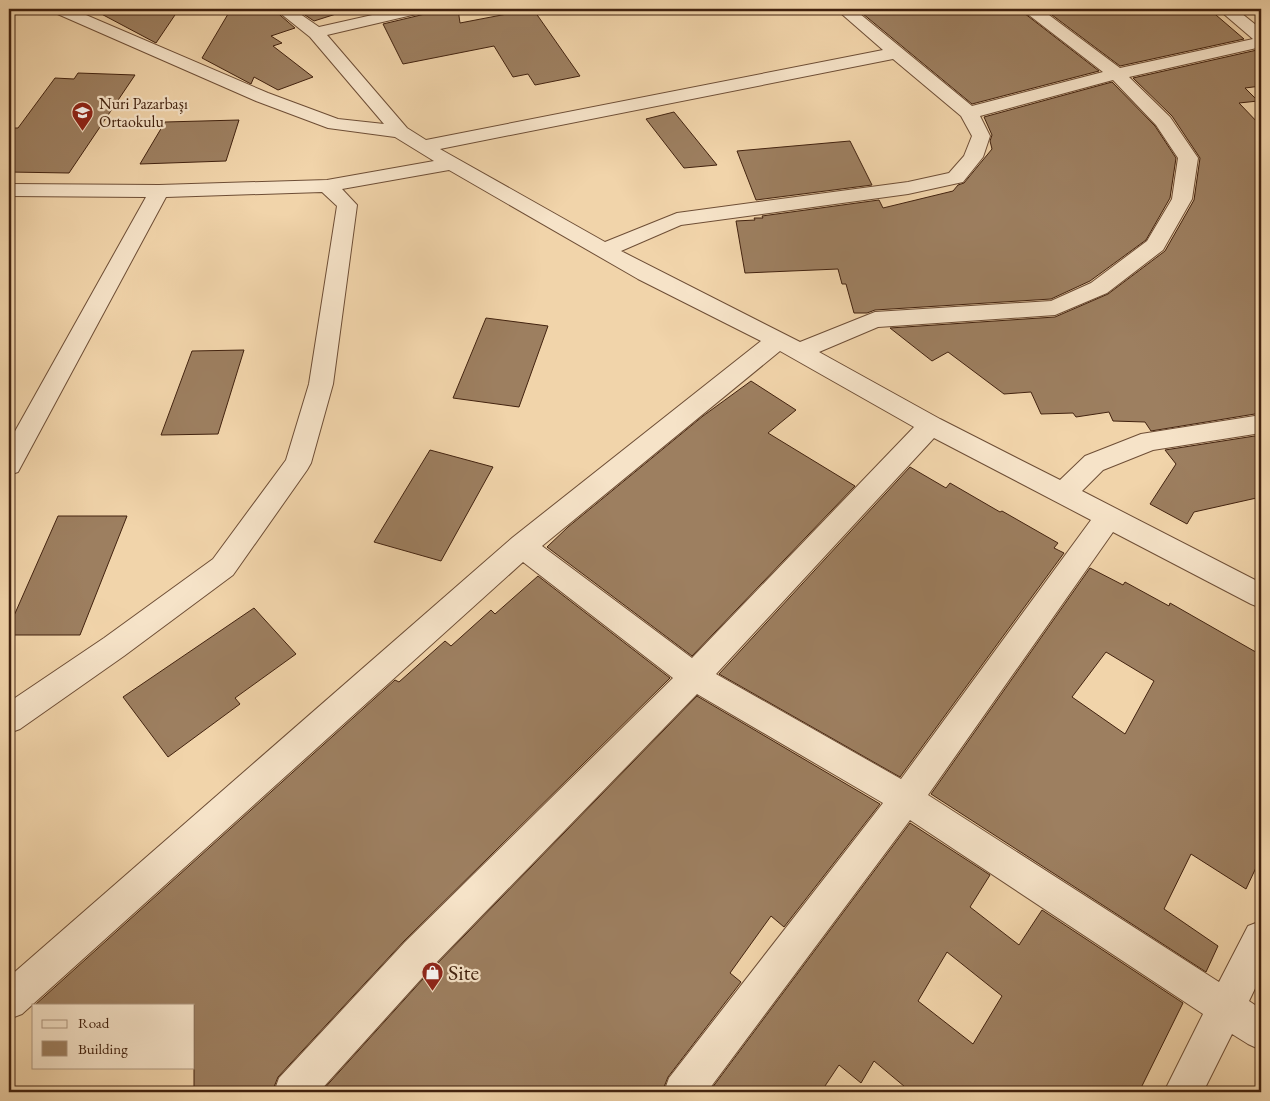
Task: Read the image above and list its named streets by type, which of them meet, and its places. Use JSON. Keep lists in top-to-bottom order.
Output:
{
  "places": {
    "school or university": ["Nuri Pazarbaşı Ortaokulu"],
    "shop": ["Site"]
  },
  "legend": ["Road", "Building"]
}
